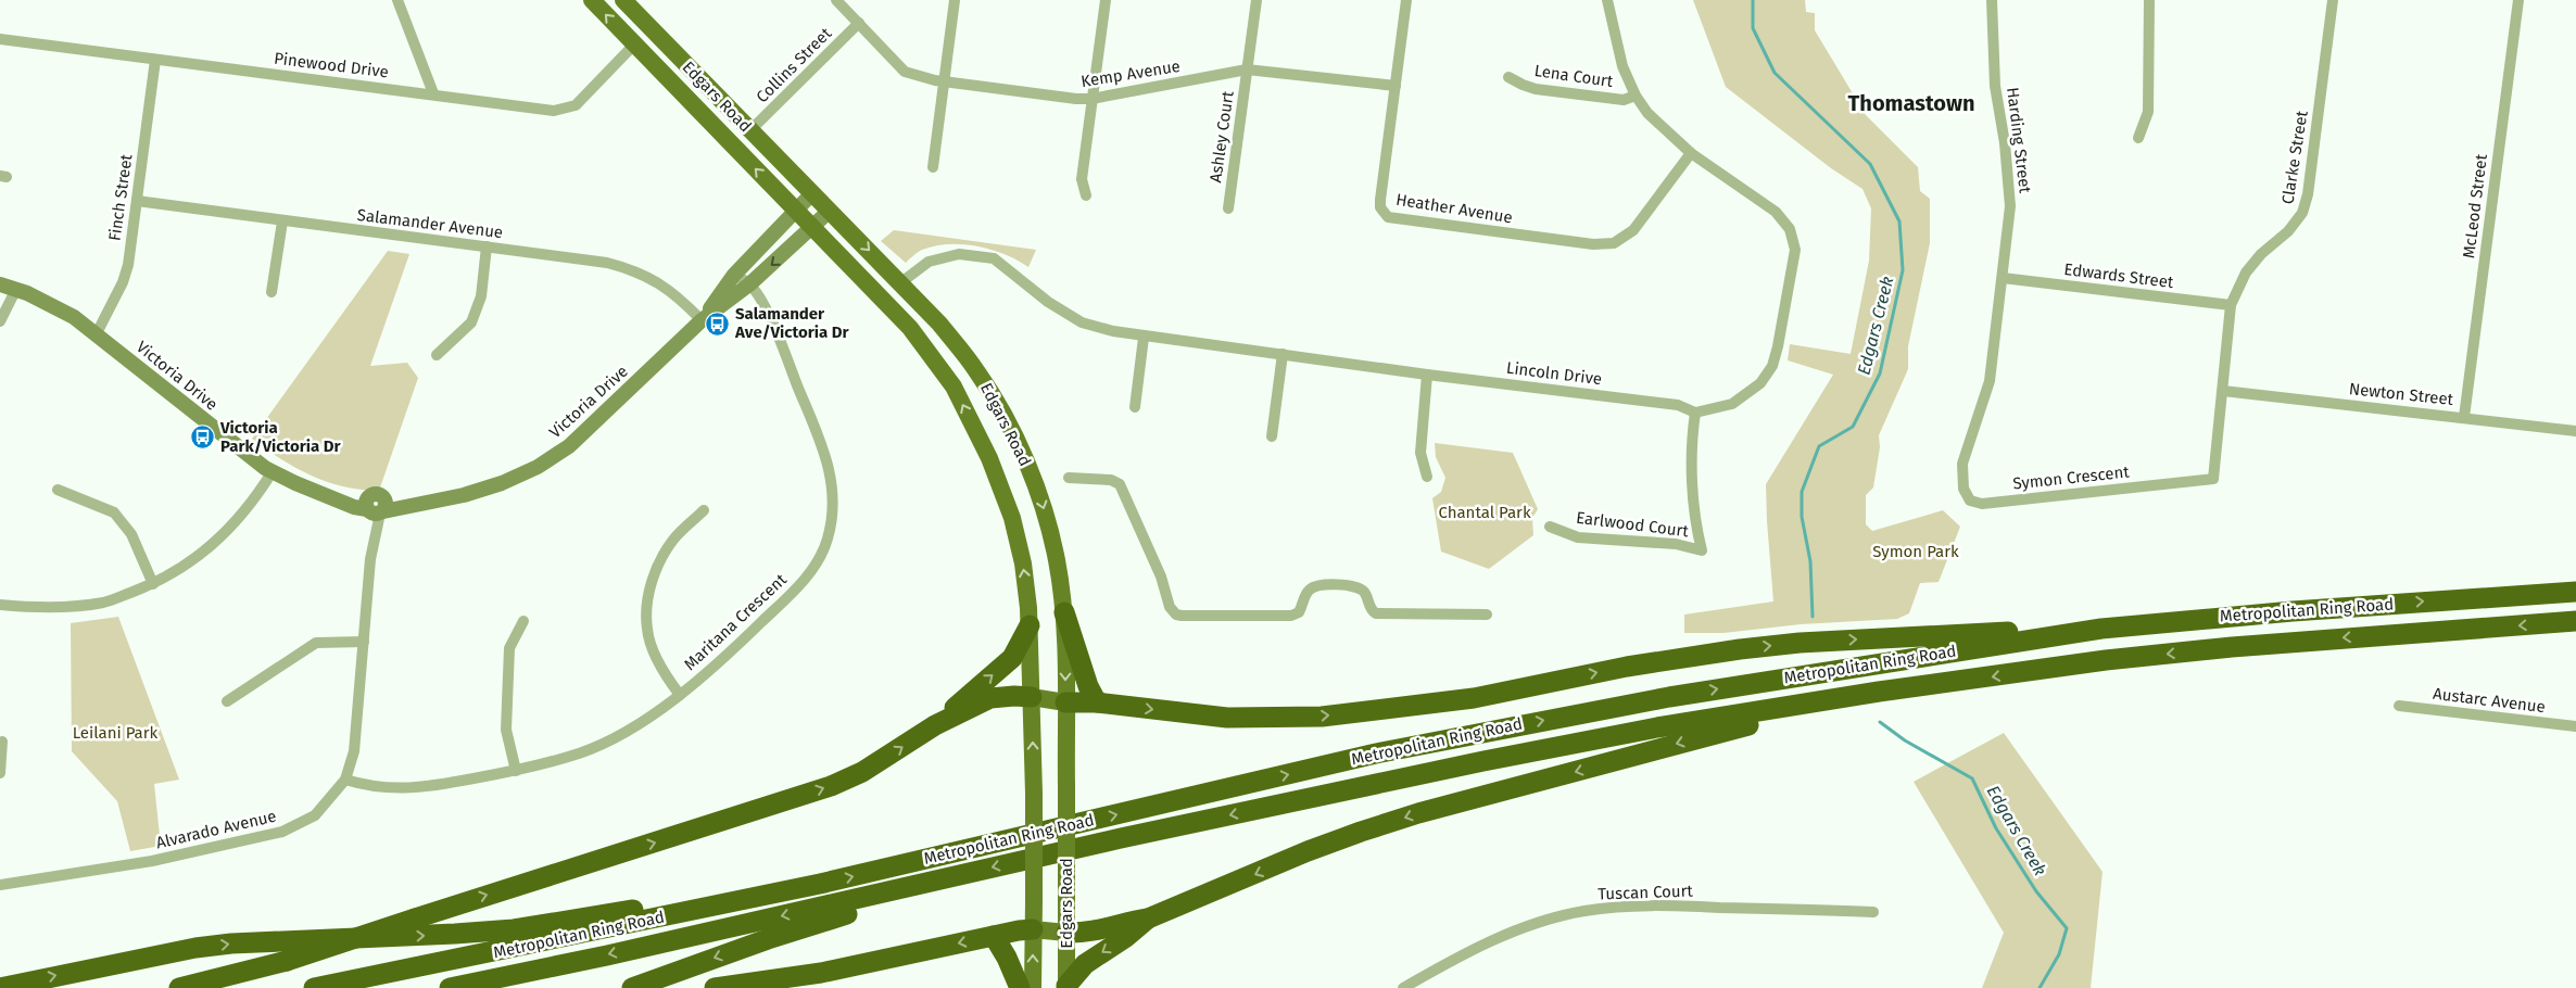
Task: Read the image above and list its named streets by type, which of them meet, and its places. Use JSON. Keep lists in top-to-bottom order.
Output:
{
  "streets": {
    "highway": ["Metropolitan Ring Road"],
    "main road": ["Edgars Road"],
    "street": [
      "Pinewood Drive",
      "Collins Street",
      "Kemp Avenue",
      "Lena Court",
      "Ashley Court",
      "Harding Street",
      "Clarke Street",
      "Finch Street",
      "McLeod Street",
      "Heather Avenue",
      "Salamander Avenue",
      "Edwards Street",
      "Lincoln Drive",
      "Victoria Drive",
      "Newton Street",
      "Symon Crescent",
      "Earlwood Court",
      "Maritana Crescent",
      "Austarc Avenue",
      "Alvarado Avenue",
      "Tuscan Court"
    ]
  },
  "crossings": [
    ["Pinewood Drive", "Edgars Road"],
    ["Pinewood Drive", "Finch Street"],
    ["Collins Street", "Kemp Avenue"],
    ["Collins Street", "Edgars Road"],
    ["Kemp Avenue", "Ashley Court"],
    ["Kemp Avenue", "Heather Avenue"],
    ["Edgars Road", "Lincoln Drive"],
    ["Edgars Road", "Victoria Drive"],
    ["Harding Street", "Edwards Street"],
    ["Harding Street", "Symon Crescent"],
    ["Clarke Street", "Edwards Street"],
    ["Clarke Street", "Newton Street"],
    ["Clarke Street", "Symon Crescent"],
    ["Finch Street", "Salamander Avenue"],
    ["Finch Street", "Victoria Drive"],
    ["McLeod Street", "Newton Street"],
    ["Salamander Avenue", "Victoria Drive"],
    ["Lincoln Drive", "Earlwood Court"],
    ["Victoria Drive", "Maritana Crescent"],
    ["Victoria Drive", "Alvarado Avenue"],
    ["Newton Street", "Symon Crescent"],
    ["Maritana Crescent", "Alvarado Avenue"]
  ],
  "districts": ["Thomastown"],
  "water": ["Edgars Creek"],
  "parks": ["Chantal Park", "Symon Park", "Leilani Park"],
  "places": {
    "bus stop": ["Salamander Ave/Victoria Dr", "Victoria Park/Victoria Dr"]
  }
}
